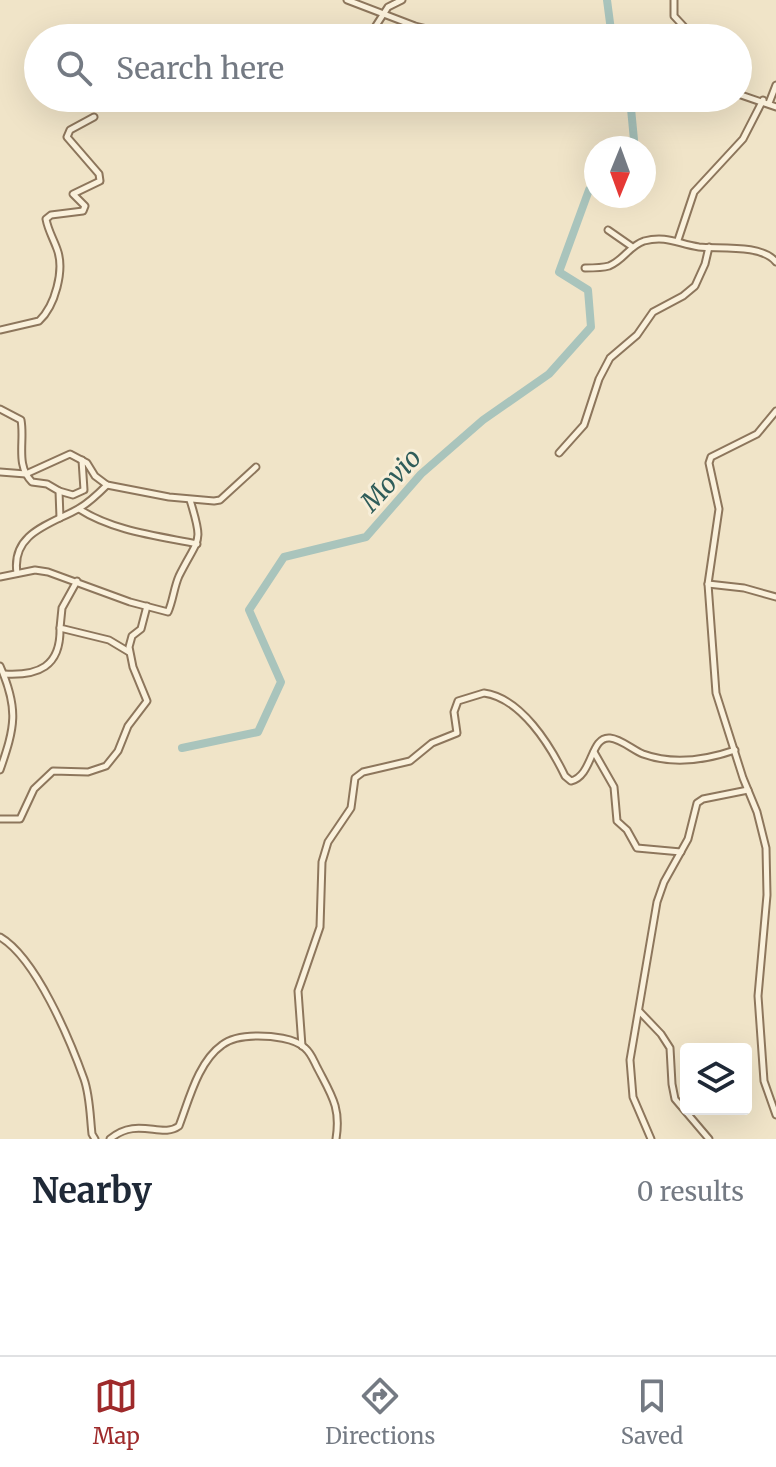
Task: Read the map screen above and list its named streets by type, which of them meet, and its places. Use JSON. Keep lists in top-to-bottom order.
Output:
{
  "water": ["Movio"],
  "north": "bottom",
  "page": {
    "search": "Search here",
    "heading": ["Nearby", "0 results"],
    "nav": ["Map", "Directions", "Saved"]
  }
}
